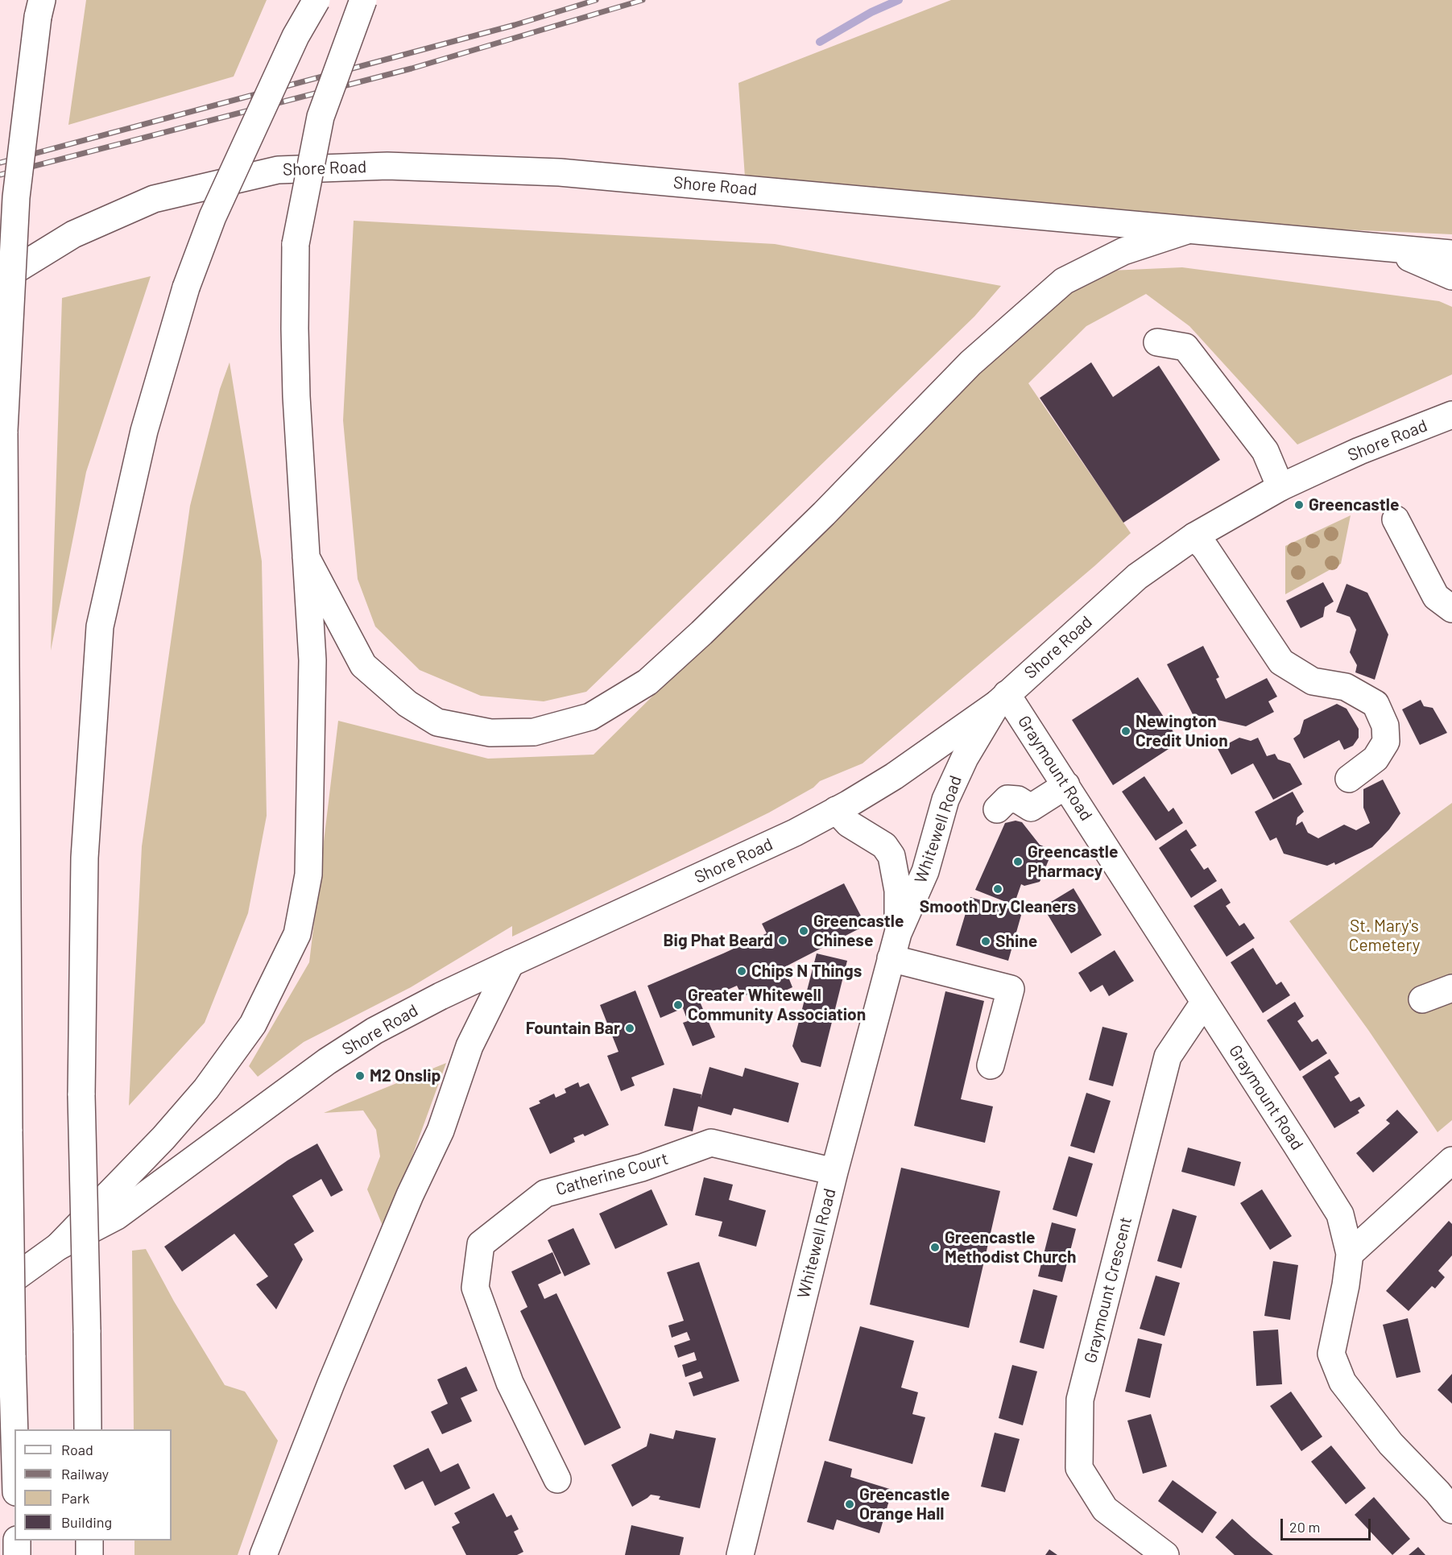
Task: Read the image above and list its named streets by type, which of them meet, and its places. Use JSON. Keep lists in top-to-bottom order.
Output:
{
  "streets": {
    "main road": [
      "Shore Road",
      "Graymount Road",
      "Whitewell Road",
      "Catherine Court",
      "Graymount Crescent"
    ]
  },
  "crossings": [
    ["Shore Road", "Graymount Road"],
    ["Shore Road", "Whitewell Road"],
    ["Graymount Road", "Whitewell Road"],
    ["Graymount Road", "Graymount Crescent"],
    ["Whitewell Road", "Catherine Court"]
  ],
  "parks": ["St. Mary's Cemetery"],
  "places": [
    "Greencastle",
    "Newington Credit Union",
    "Greencastle Pharmacy",
    "Smooth Dry Cleaners",
    "Greencastle Chinese",
    "Big Phat Beard",
    "Shine",
    "Chips N Things",
    "Greater Whitewell Community Association",
    "Fountain Bar",
    "M2 Onslip",
    "Greencastle Methodist Church",
    "Greencastle Orange Hall"
  ],
  "legend": [
    "Road",
    "Railway",
    "Park",
    "Building"
  ],
  "scale_bar": "20 m"
}
